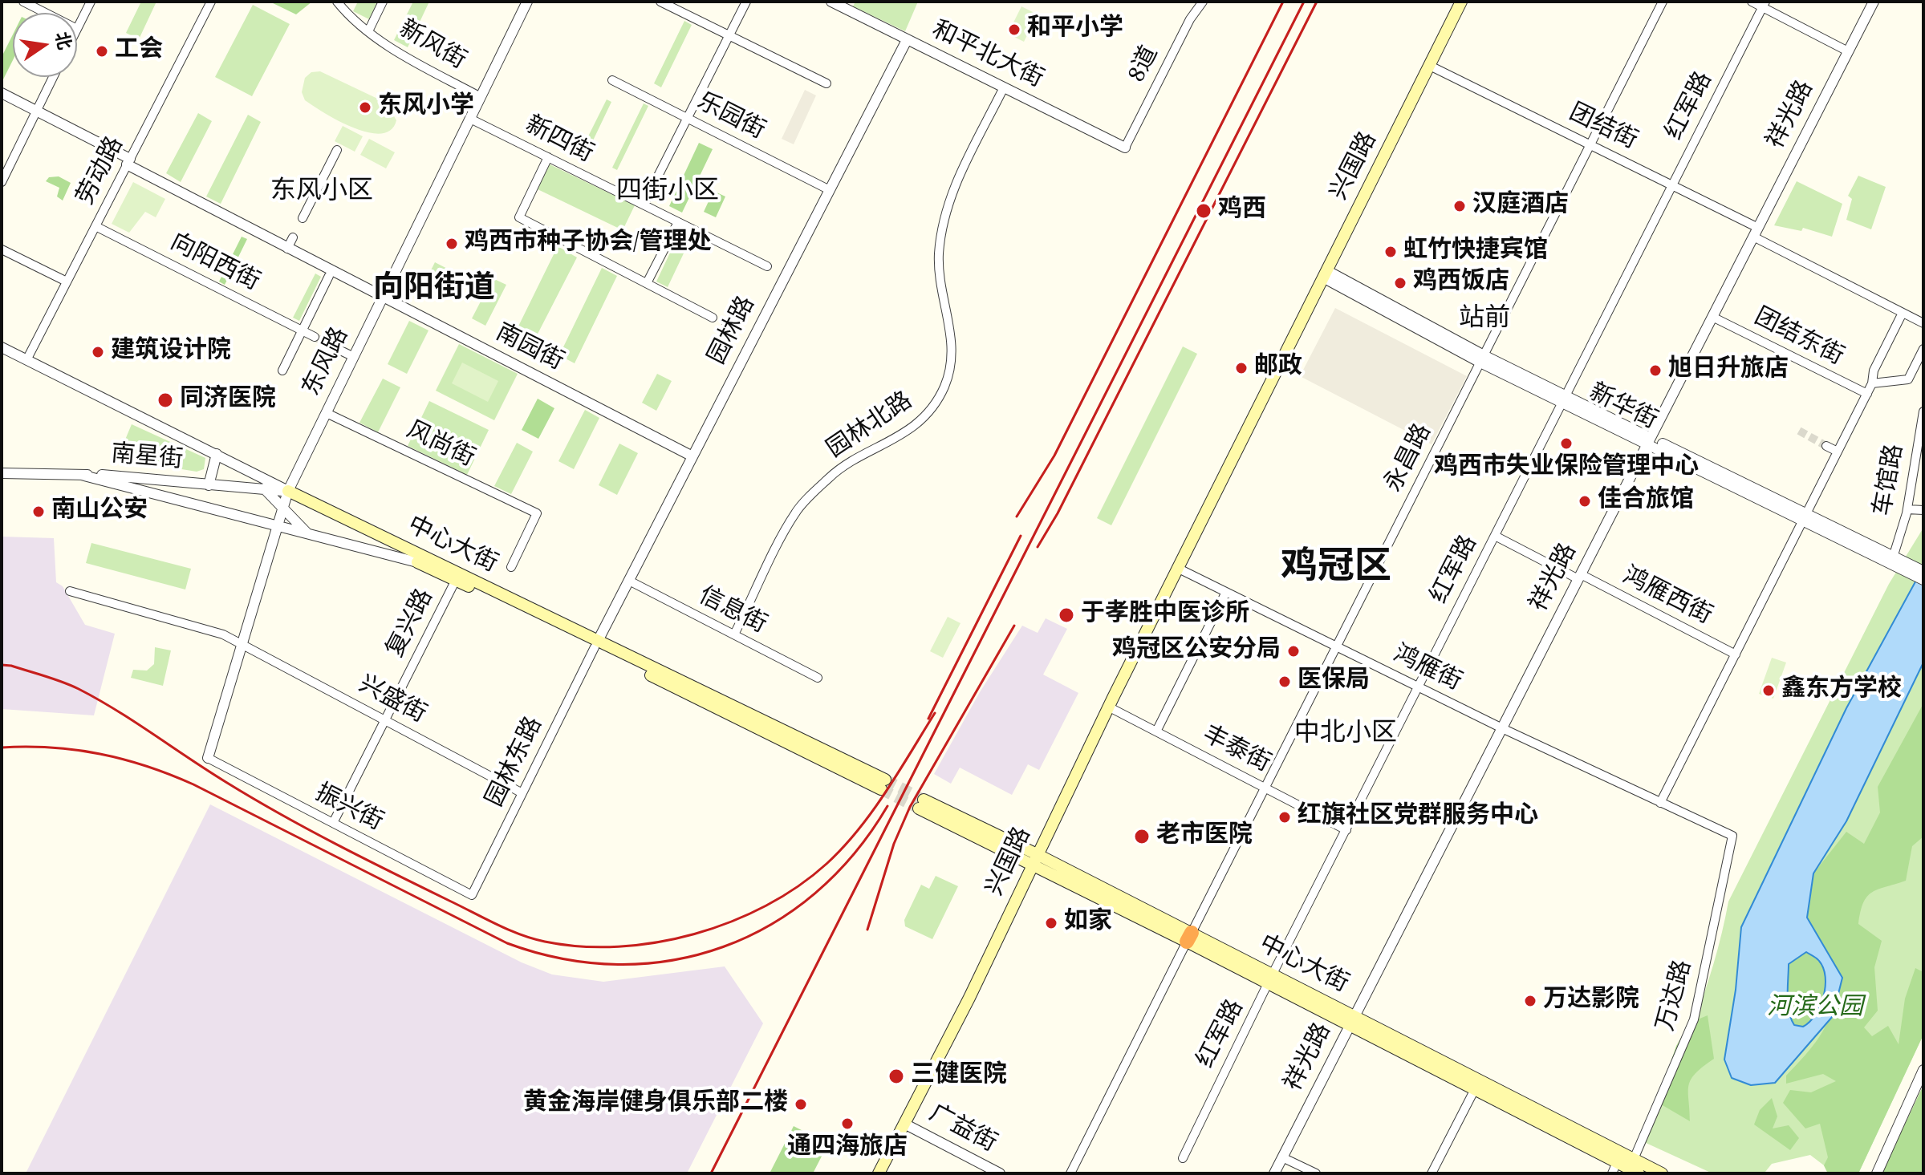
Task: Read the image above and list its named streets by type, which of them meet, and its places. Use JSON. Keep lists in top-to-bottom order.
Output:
{
  "streets": {
    "main road": ["兴国路", "中心大街"],
    "street": [
      "新风街",
      "和平北大街",
      "8道",
      "红军路",
      "祥光路",
      "乐园街",
      "团结街",
      "新四街",
      "劳动路",
      "向阳西街",
      "园林路",
      "团结东街",
      "南园街",
      "东风路",
      "新华街",
      "园林北路",
      "风尚街",
      "南星街",
      "永昌路",
      "车馆路",
      "鸿雁西街",
      "信息街",
      "复兴路",
      "鸿雁街",
      "兴盛街",
      "丰泰街",
      "园林东路",
      "振兴街",
      "万达路",
      "广益街"
    ]
  },
  "crossings": [
    ["新风街", "东风路"],
    ["和平北大街", "8道"],
    ["和平北大街", "园林路"],
    ["和平北大街", "园林北路"],
    ["红军路", "团结街"],
    ["红军路", "新华街"],
    ["红军路", "中心大街"],
    ["红军路", "鸿雁西街"],
    ["红军路", "鸿雁街"],
    ["红军路", "丰泰街"],
    ["祥光路", "团结街"],
    ["祥光路", "团结东街"],
    ["祥光路", "新华街"],
    ["祥光路", "中心大街"],
    ["祥光路", "鸿雁西街"],
    ["祥光路", "鸿雁街"],
    ["乐园街", "园林路"],
    ["团结街", "兴国路"],
    ["团结街", "永昌路"],
    ["新四街", "东风路"],
    ["兴国路", "新华街"],
    ["兴国路", "中心大街"],
    ["兴国路", "鸿雁街"],
    ["兴国路", "丰泰街"],
    ["兴国路", "广益街"],
    ["劳动路", "向阳西街"],
    ["劳动路", "南园街"],
    ["劳动路", "中心大街"],
    ["园林路", "南园街"],
    ["园林路", "中心大街"],
    ["园林路", "信息街"],
    ["园林路", "园林东路"],
    ["南园街", "东风路"],
    ["东风路", "风尚街"],
    ["东风路", "南星街"],
    ["东风路", "中心大街"],
    ["东风路", "兴盛街"],
    ["东风路", "振兴街"],
    ["新华街", "永昌路"],
    ["新华街", "车馆路"],
    ["园林北路", "信息街"],
    ["南星街", "中心大街"],
    ["永昌路", "中心大街"],
    ["永昌路", "鸿雁街"],
    ["永昌路", "丰泰街"],
    ["中心大街", "复兴路"],
    ["中心大街", "园林东路"],
    ["中心大街", "万达路"],
    ["复兴路", "兴盛街"],
    ["复兴路", "振兴街"],
    ["鸿雁街", "万达路"],
    ["兴盛街", "园林东路"],
    ["园林东路", "振兴街"]
  ],
  "districts": [
    "东风小区",
    "四街小区",
    "向阳街道",
    "站前",
    "鸡冠区",
    "中北小区"
  ],
  "parks": ["河滨公园"],
  "places": [
    "和平小学",
    "工会",
    "东风小学",
    "汉庭酒店",
    "鸡西",
    "鸡西市种子协会/管理处",
    "虹竹快捷宾馆",
    "鸡西饭店",
    "建筑设计院",
    "邮政",
    "旭日升旅店",
    "同济医院",
    "鸡西市失业保险管理中心",
    "佳合旅馆",
    "南山公安",
    "于孝胜中医诊所",
    "鸡冠区公安分局",
    "医保局",
    "鑫东方学校",
    "红旗社区党群服务中心",
    "老市医院",
    "如家",
    "万达影院",
    "三健医院",
    "黄金海岸健身俱乐部二楼",
    "通四海旅店"
  ],
  "north": "right"
}
